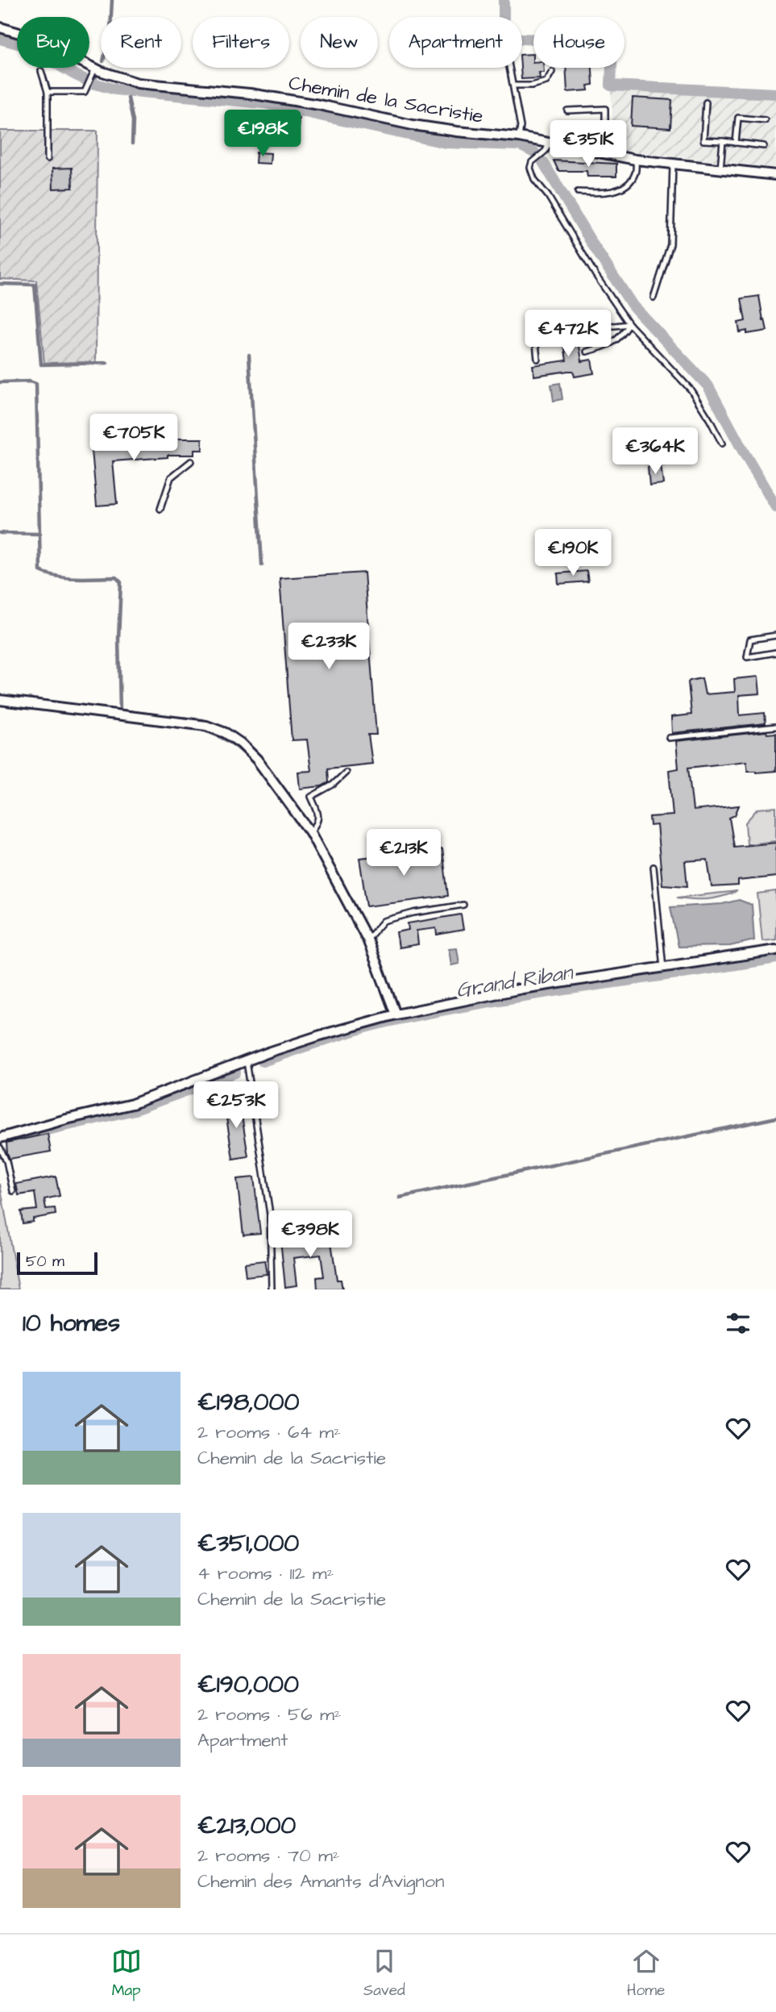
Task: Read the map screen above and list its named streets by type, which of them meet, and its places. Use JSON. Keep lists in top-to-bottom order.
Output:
{
  "streets": {
    "street": ["Chemin de la Sacristie"]
  },
  "water": ["Grand Riban"],
  "scale_bar": "50 m",
  "page": {
    "chip": [
      "Buy",
      "Rent",
      "Filters",
      "New",
      "Apartment",
      "House"
    ],
    "price": [
      "€198K",
      "€351K",
      "€472K",
      "€705K",
      "€364K",
      "€190K",
      "€233K",
      "€213K",
      "€253K",
      "€398K"
    ],
    "scale": "50 m",
    "heading": "10 homes",
    "list": [
      {
        "name": "€198,000",
        "note": "2 rooms · 64 m² · Chemin de la Sacristie"
      },
      {
        "name": "€351,000",
        "note": "4 rooms · 112 m² · Chemin de la Sacristie"
      },
      {
        "name": "€190,000",
        "note": "2 rooms · 56 m² · Apartment"
      },
      {
        "name": "€213,000",
        "note": "2 rooms · 70 m² · Chemin des Amants d'Avignon"
      }
    ],
    "tabs": ["Map", "Saved", "Home"]
  }
}
